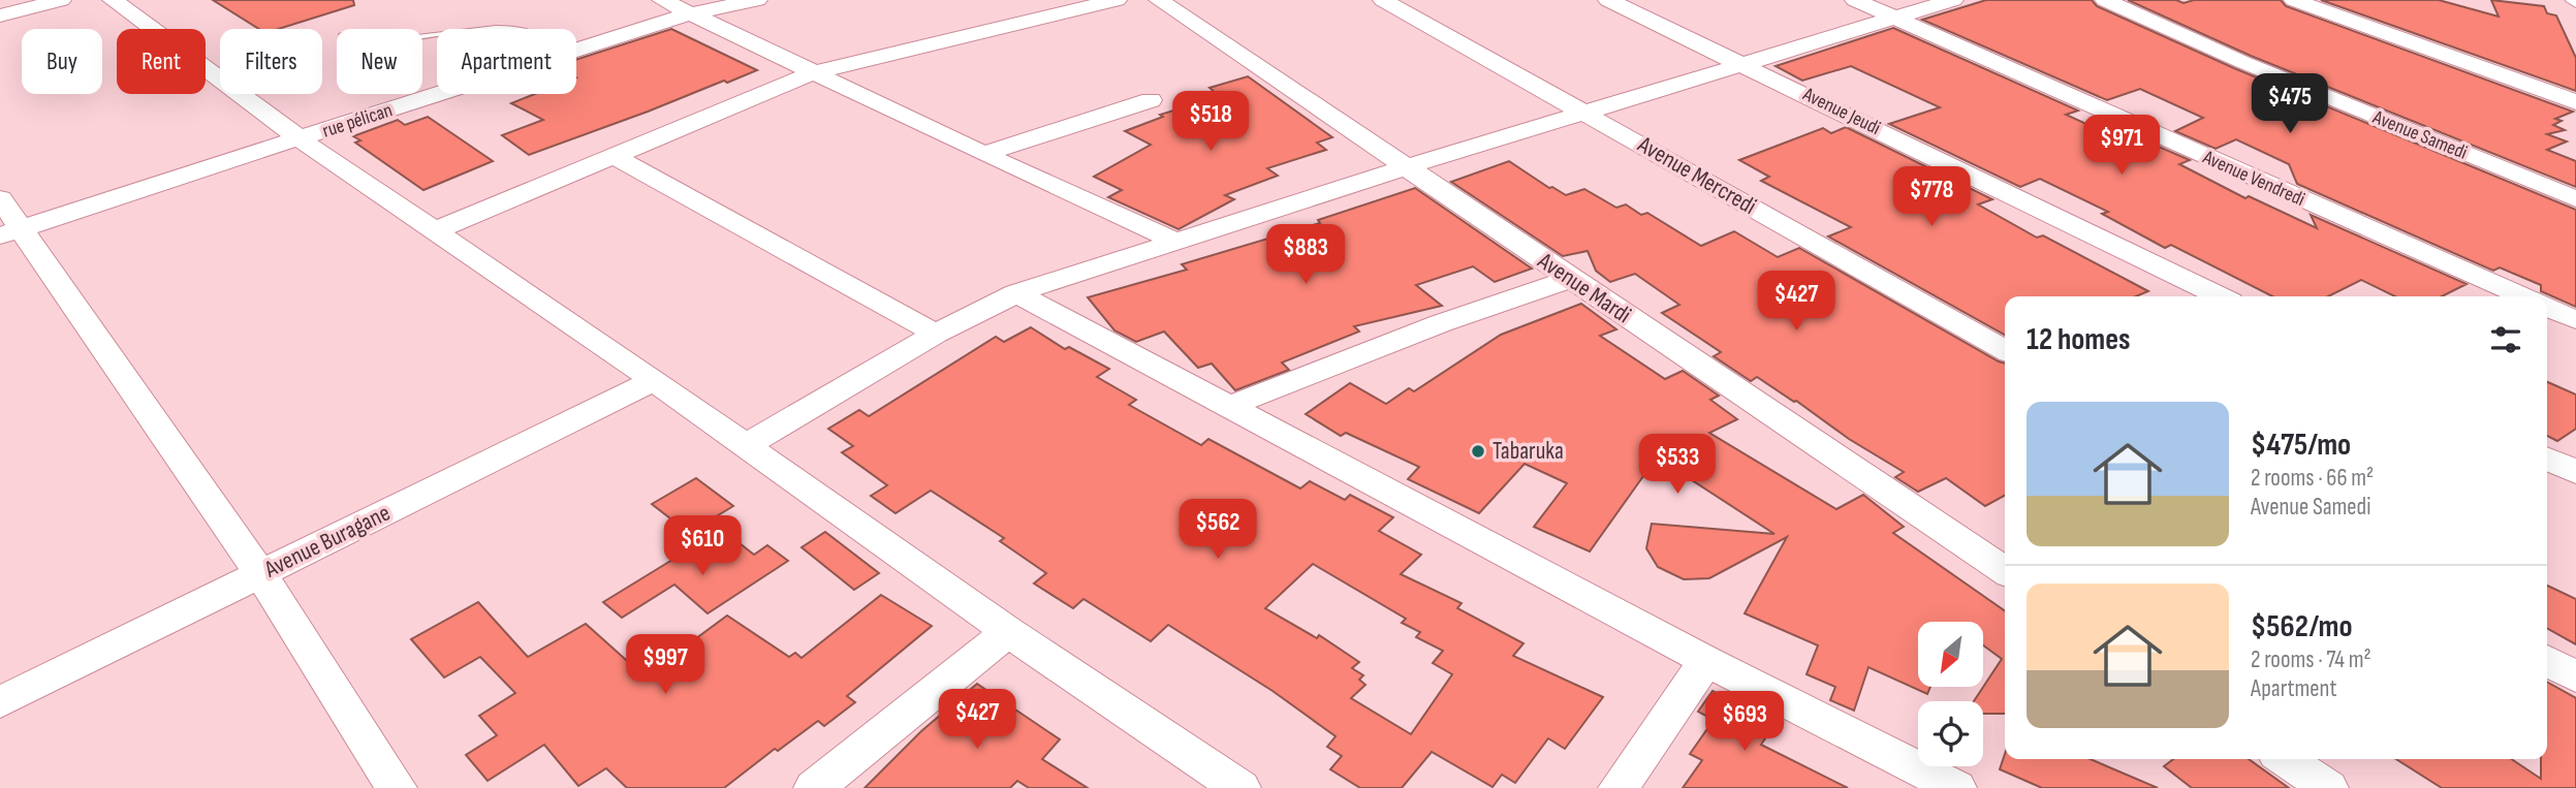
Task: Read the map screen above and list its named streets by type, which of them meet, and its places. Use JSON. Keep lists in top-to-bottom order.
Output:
{
  "streets": {
    "street": [
      "Avenue Jeudi",
      "rue pélican",
      "Avenue Samedi",
      "Avenue Mercredi",
      "Avenue Vendredi",
      "Avenue Mardi",
      "Avenue Buragane"
    ]
  },
  "places": ["Tabaruka"],
  "north": "bottom left",
  "page": {
    "chip": [
      "Buy",
      "Rent",
      "Filters",
      "New",
      "Apartment"
    ],
    "price": [
      "$475",
      "$518",
      "$971",
      "$778",
      "$883",
      "$427",
      "$533",
      "$562",
      "$610",
      "$997",
      "$427",
      "$693"
    ],
    "heading": "12 homes",
    "list": [
      {
        "name": "$475/mo",
        "note": "2 rooms · 66 m² · Avenue Samedi"
      },
      {
        "name": "$562/mo",
        "note": "2 rooms · 74 m² · Apartment"
      }
    ]
  }
}
